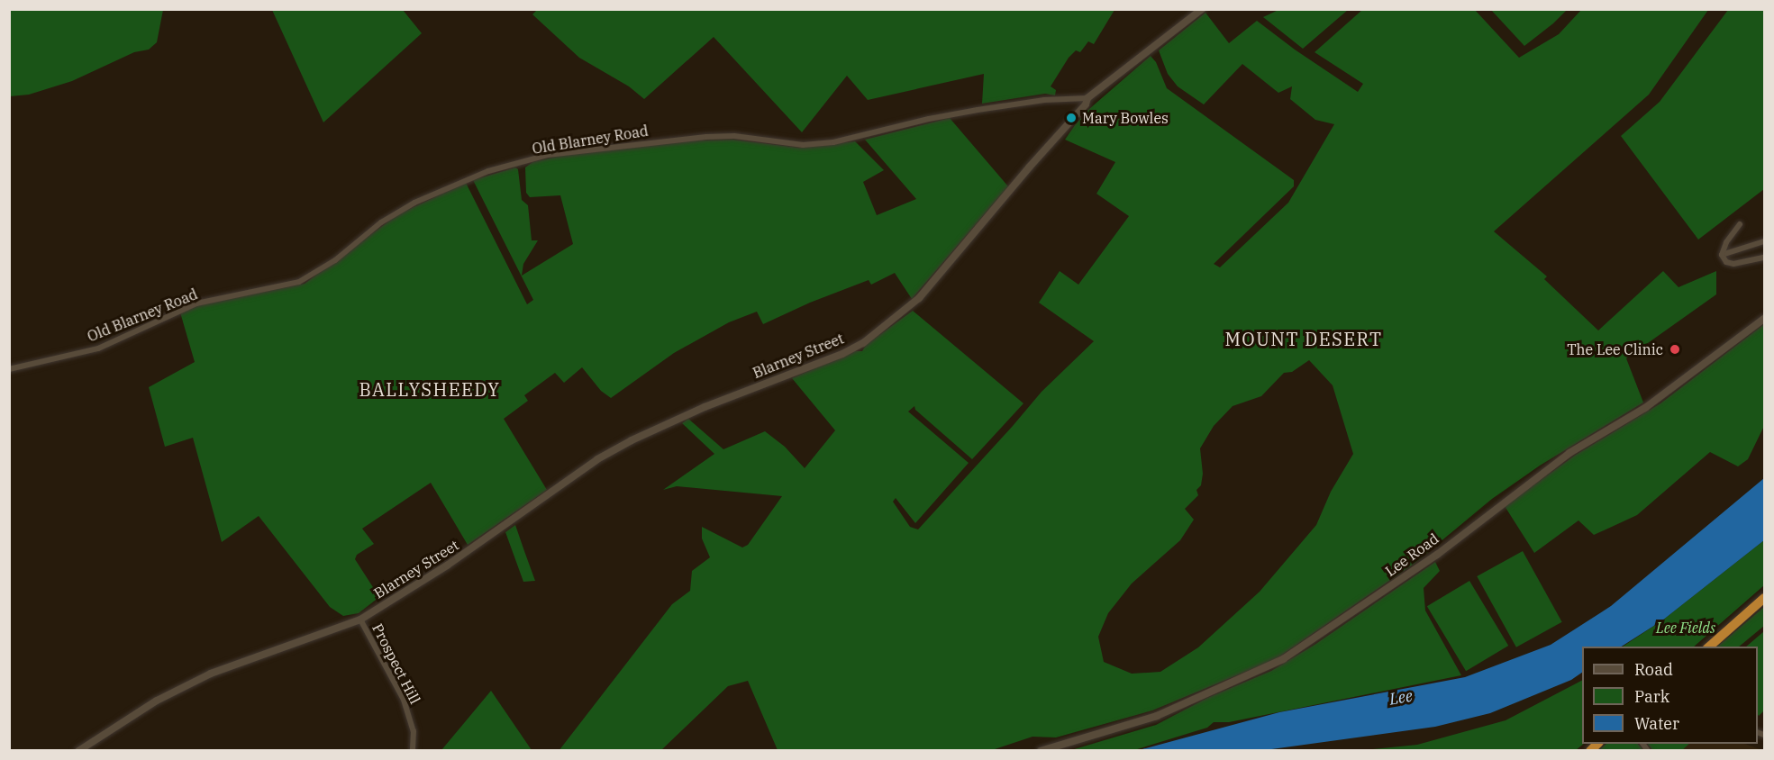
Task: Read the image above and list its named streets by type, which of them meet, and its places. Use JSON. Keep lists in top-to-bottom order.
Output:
{
  "streets": {
    "street": [
      "Old Blarney Road",
      "Blarney Street",
      "Lee Road",
      "Prospect Hill"
    ]
  },
  "crossings": [
    ["Old Blarney Road", "Blarney Street"],
    ["Blarney Street", "Prospect Hill"]
  ],
  "districts": ["MOUNT DESERT", "BALLYSHEEDY"],
  "water": ["Lee"],
  "parks": ["Lee Fields"],
  "places": ["Mary Bowles", "The Lee Clinic"],
  "legend": ["Road", "Park", "Water"]
}
